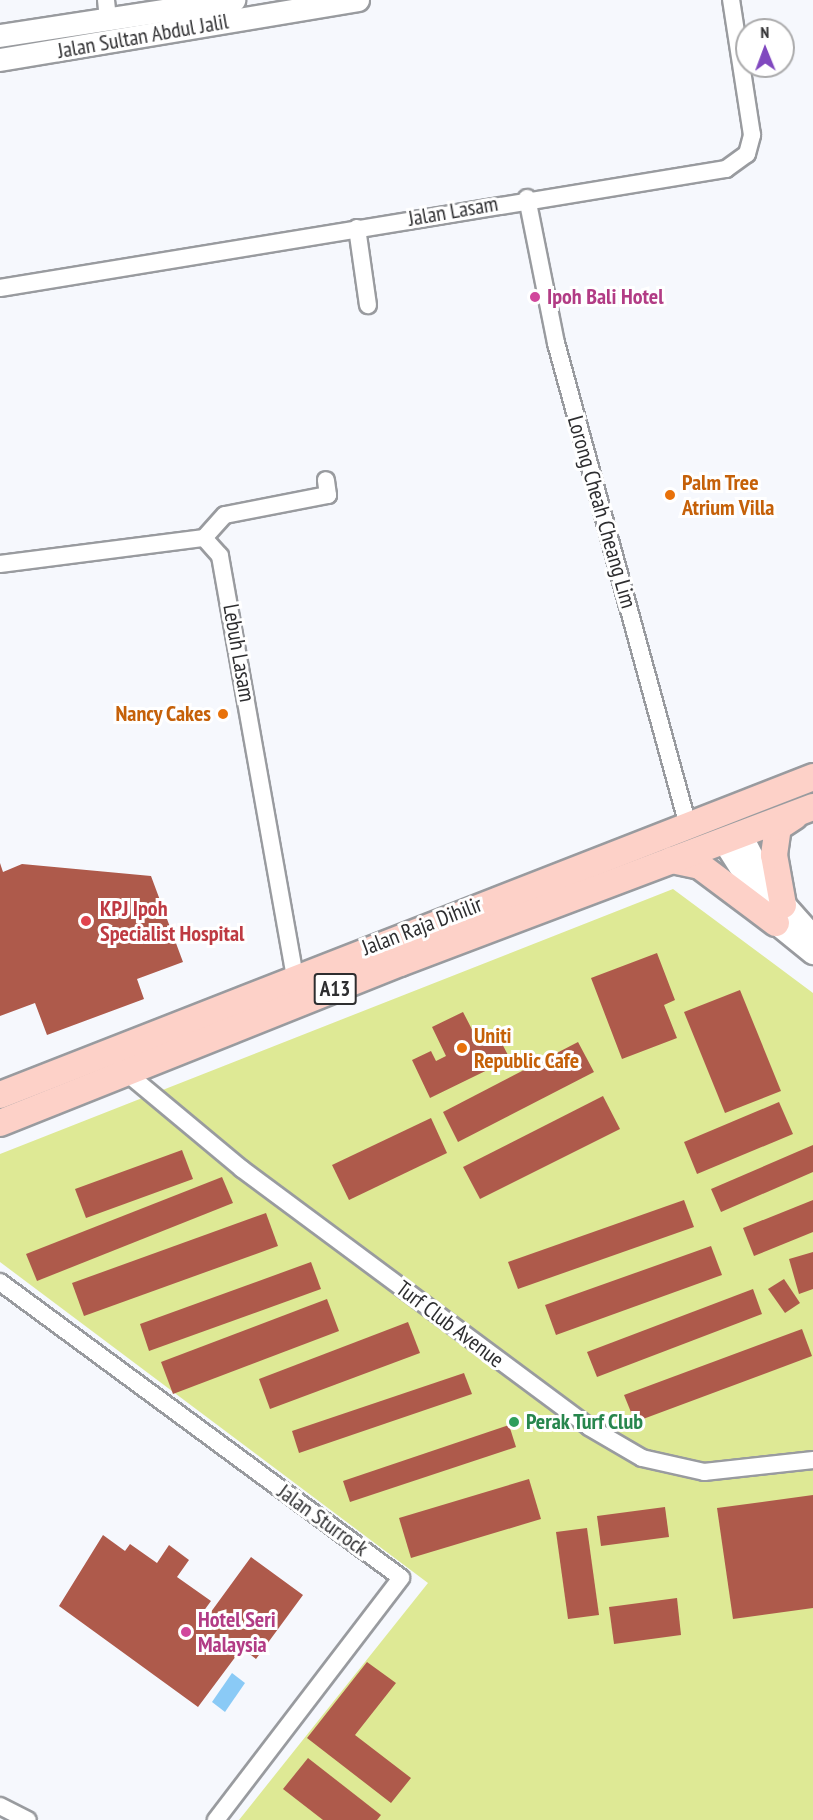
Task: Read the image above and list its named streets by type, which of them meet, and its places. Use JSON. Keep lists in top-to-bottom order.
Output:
{
  "streets": {
    "main road": ["Jalan Raja Dihilir", "A13"],
    "street": [
      "Jalan Sultan Abdul Jalil",
      "Jalan Lasam",
      "Lorong Cheah Cheang Lim",
      "Lebuh Lasam",
      "Turf Club Avenue",
      "Jalan Sturrock"
    ]
  },
  "crossings": [
    ["Jalan Lasam", "Lorong Cheah Cheang Lim"],
    ["Lorong Cheah Cheang Lim", "Jalan Raja Dihilir"],
    ["Lebuh Lasam", "Jalan Raja Dihilir"],
    ["Jalan Raja Dihilir", "Turf Club Avenue"]
  ],
  "places": [
    "Ipoh Bali Hotel",
    "Palm Tree Atrium Villa",
    "Nancy Cakes",
    "KPJ Ipoh Specialist Hospital",
    "Uniti Republic Cafe",
    "Perak Turf Club",
    "Hotel Seri Malaysia"
  ],
  "north": "top"
}
